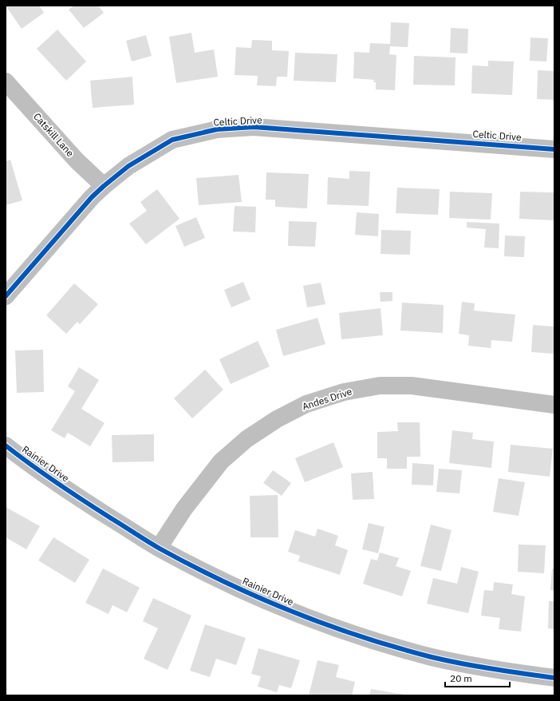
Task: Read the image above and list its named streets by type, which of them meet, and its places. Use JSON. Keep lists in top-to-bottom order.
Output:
{
  "streets": {
    "street": [
      "Celtic Drive",
      "Catskill Lane",
      "Andes Drive",
      "Rainier Drive"
    ]
  },
  "crossings": [
    ["Celtic Drive", "Catskill Lane"],
    ["Andes Drive", "Rainier Drive"]
  ],
  "scale_bar": "20 m"
}
